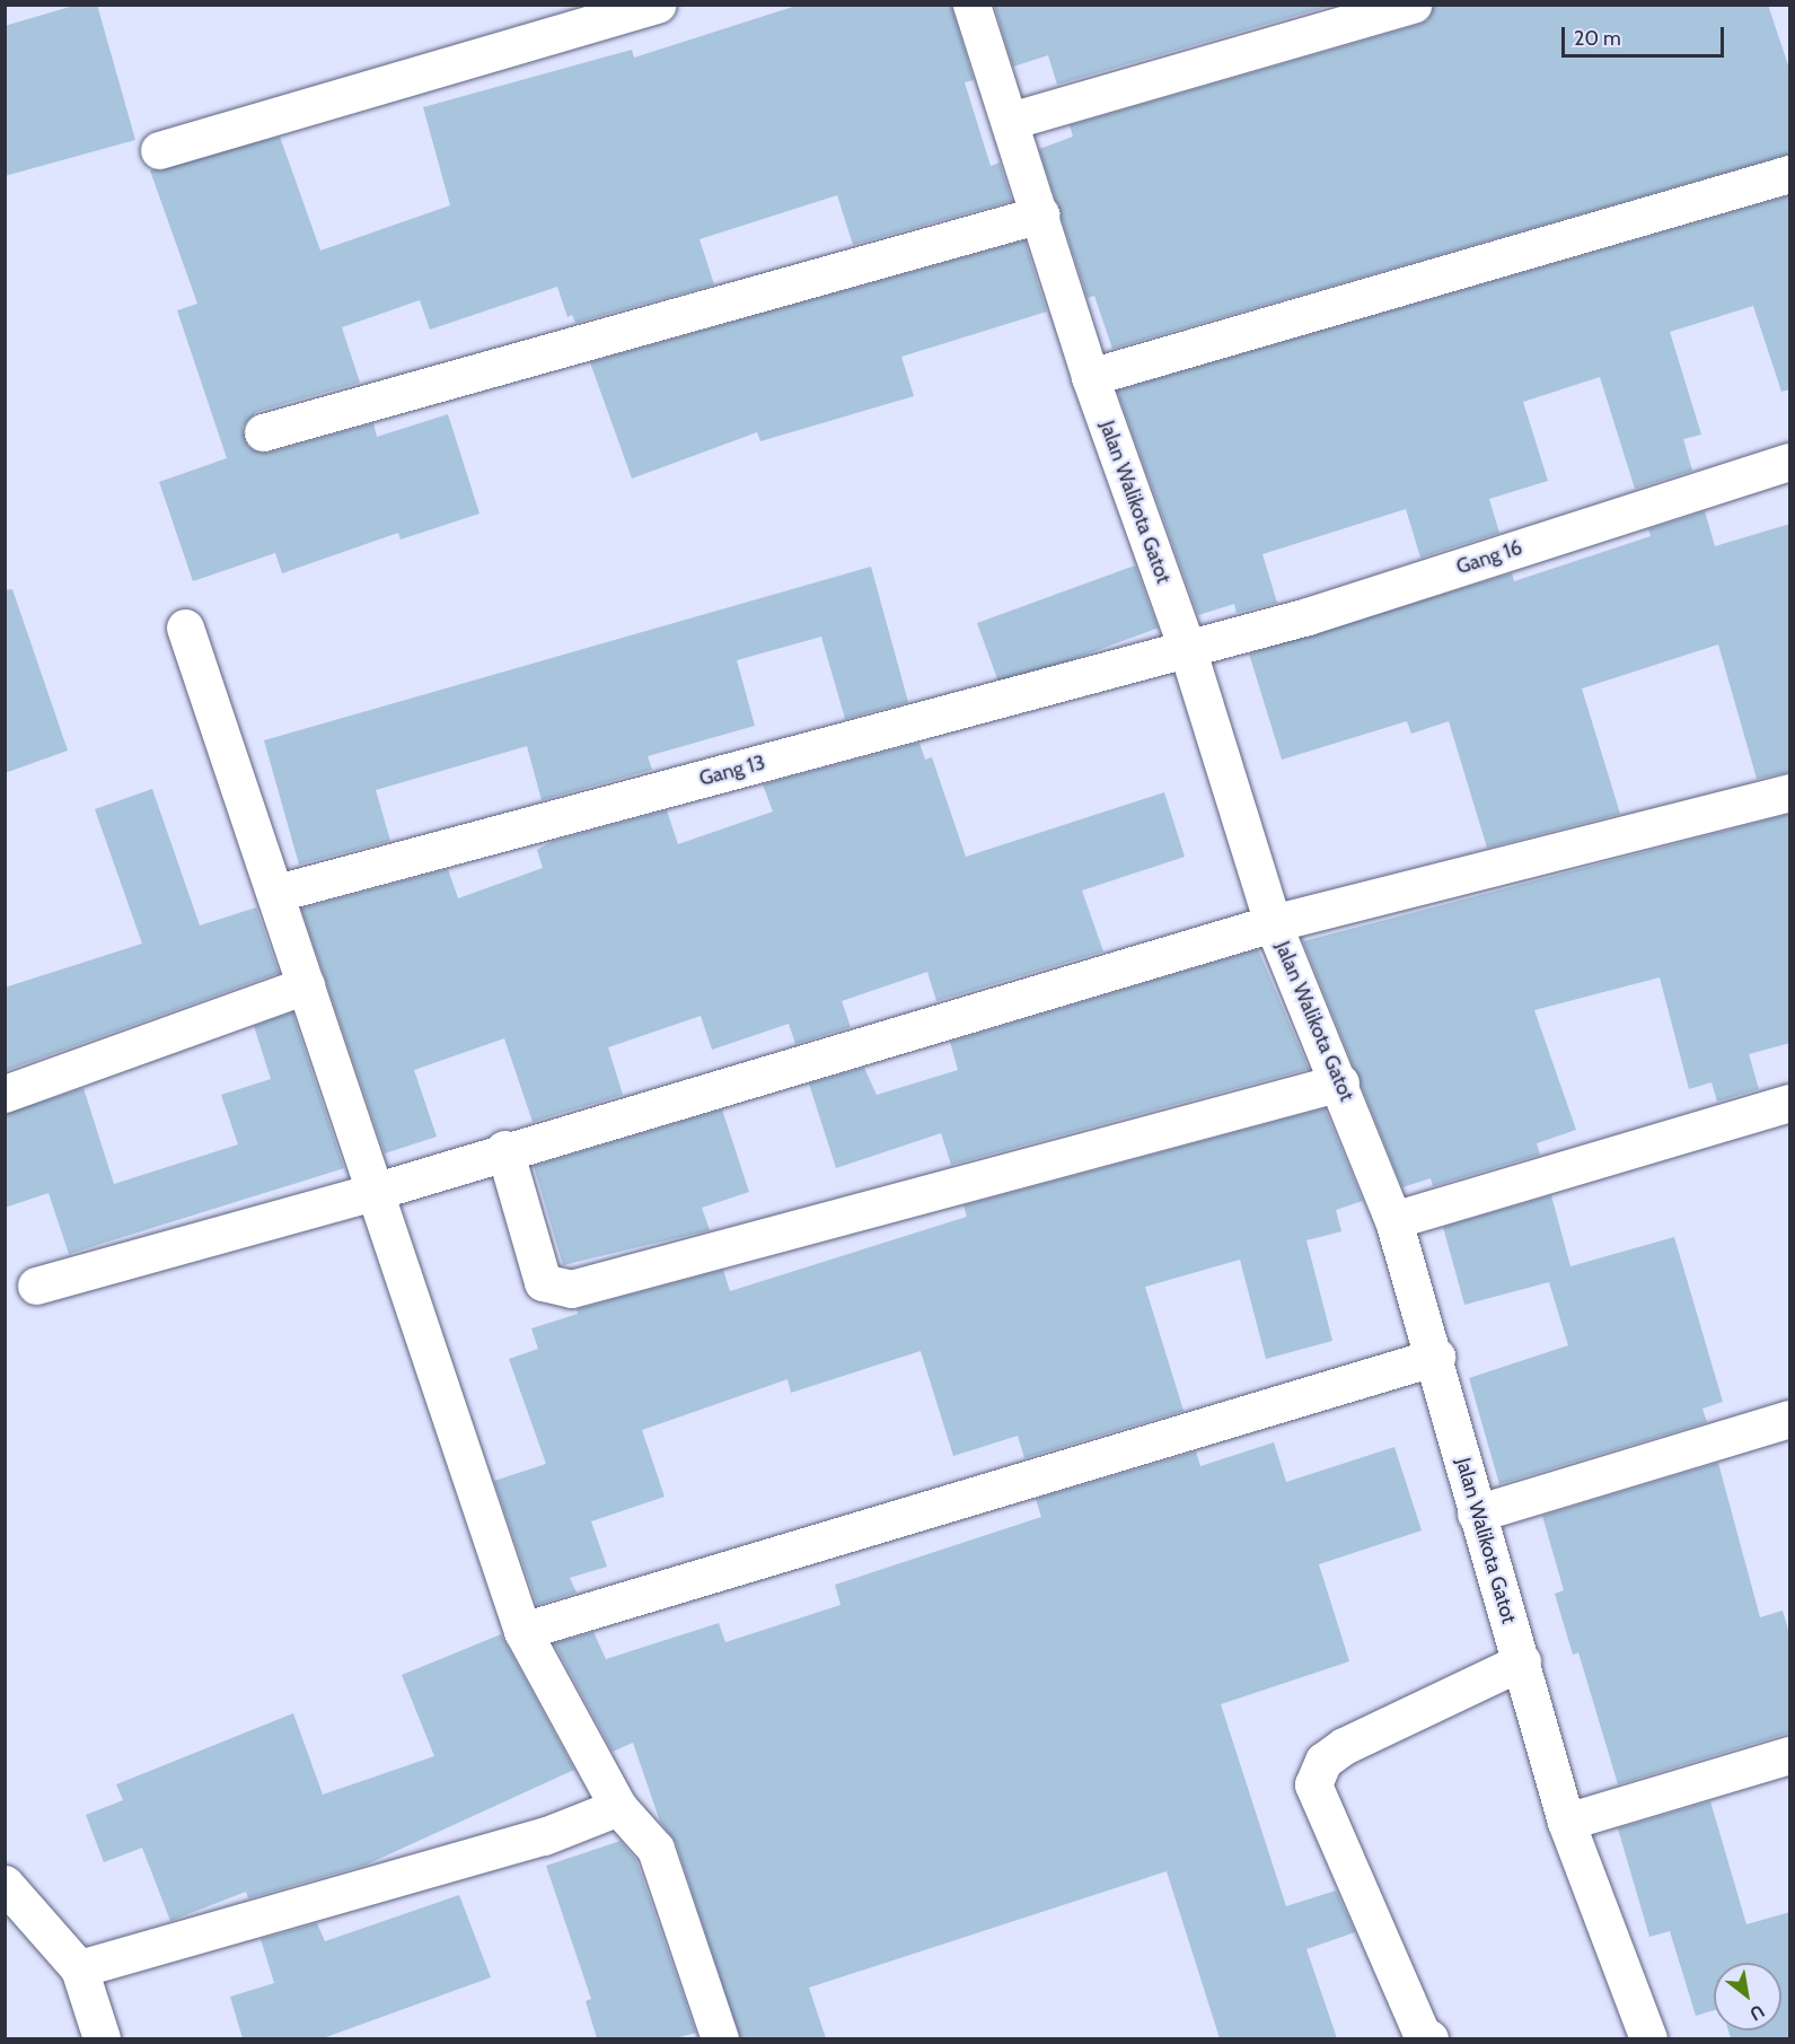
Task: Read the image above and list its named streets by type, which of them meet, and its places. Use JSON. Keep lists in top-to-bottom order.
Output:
{
  "streets": {
    "street": ["Jalan Walikota Gatot", "Gang 16", "Gang 13"]
  },
  "crossings": [
    ["Jalan Walikota Gatot", "Gang 16"],
    ["Jalan Walikota Gatot", "Gang 13"],
    ["Gang 16", "Gang 13"]
  ],
  "scale_bar": "20 m",
  "north": "bottom right"
}
